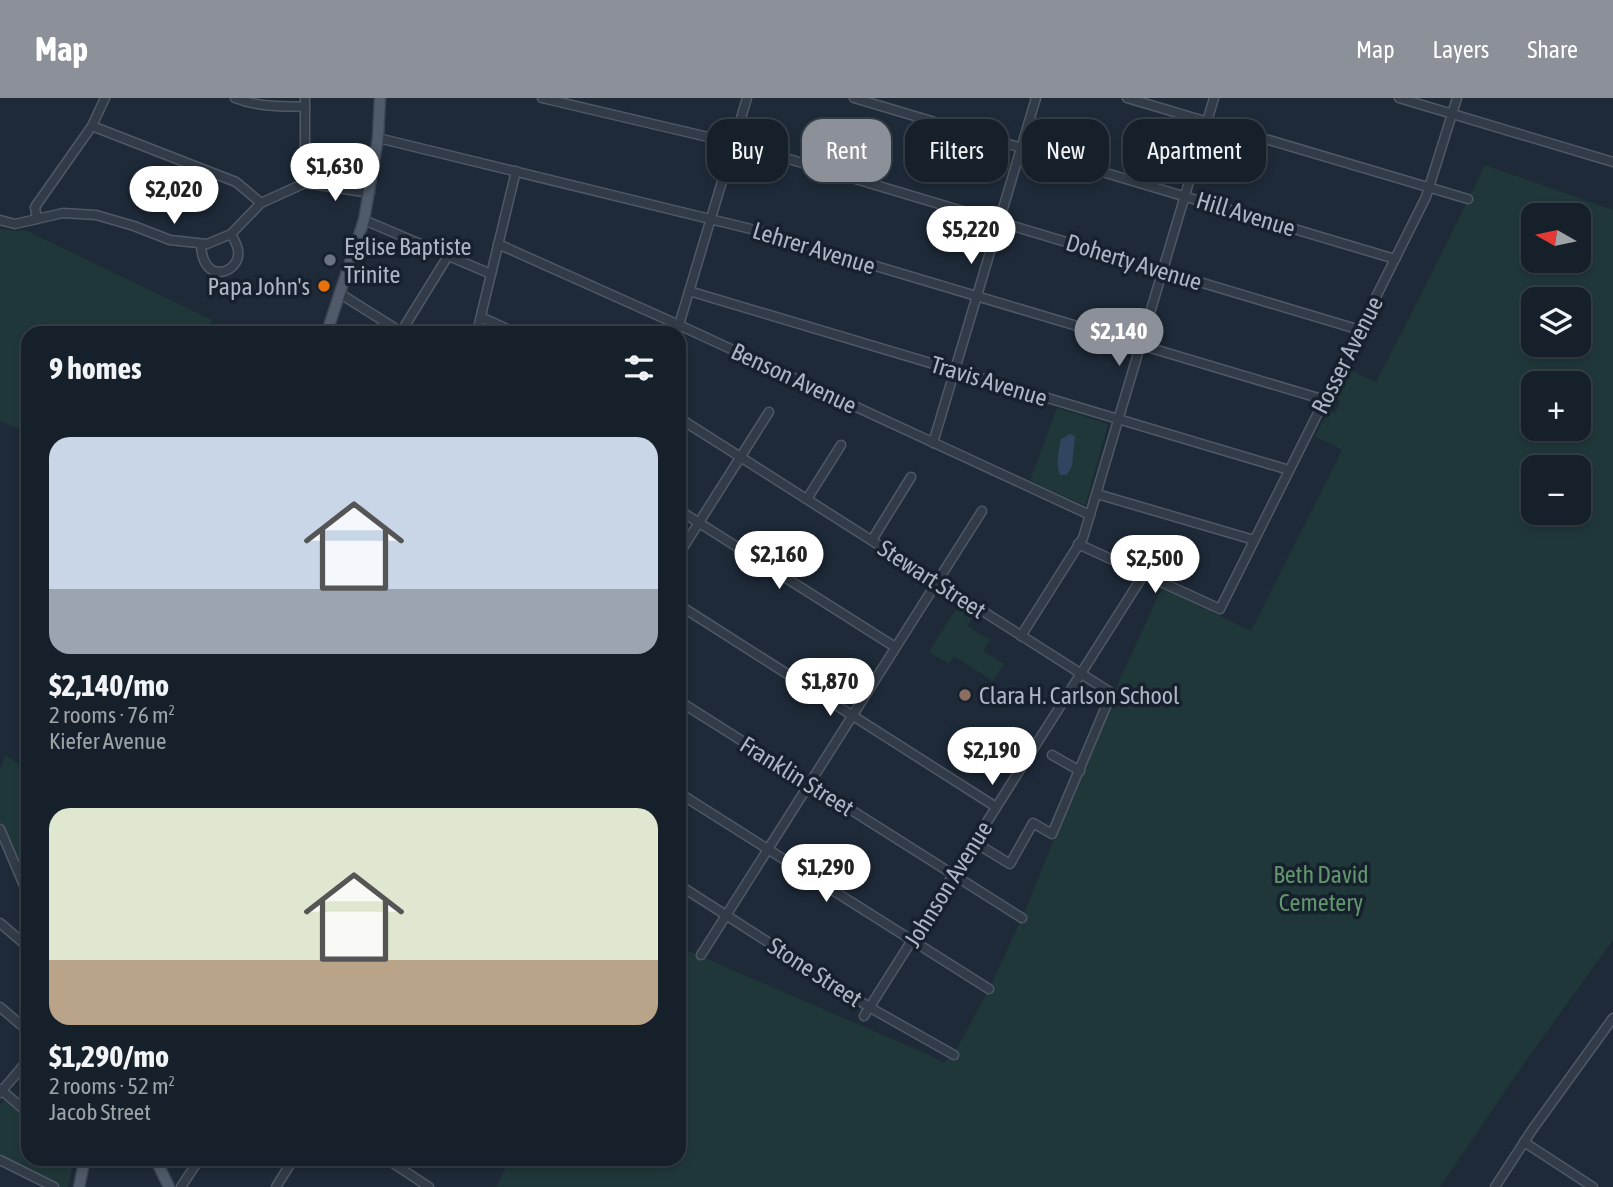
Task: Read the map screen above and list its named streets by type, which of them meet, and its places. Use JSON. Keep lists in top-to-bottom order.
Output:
{
  "streets": {
    "street": [
      "Hill Avenue",
      "Lehrer Avenue",
      "Doherty Avenue",
      "Rosser Avenue",
      "Benson Avenue",
      "Travis Avenue",
      "Stewart Street",
      "Franklin Street",
      "Johnson Avenue",
      "Stone Street"
    ]
  },
  "crossings": [
    ["Hill Avenue", "Rosser Avenue"],
    ["Lehrer Avenue", "Rosser Avenue"],
    ["Doherty Avenue", "Rosser Avenue"],
    ["Rosser Avenue", "Travis Avenue"],
    ["Rosser Avenue", "Johnson Avenue"],
    ["Stewart Street", "Johnson Avenue"],
    ["Franklin Street", "Johnson Avenue"],
    ["Johnson Avenue", "Stone Street"]
  ],
  "parks": ["Beth David Cemetery"],
  "places": ["Eglise Baptiste Trinite", "Papa John's", "Clara H. Carlson School"],
  "north": "left",
  "page": {
    "header": "Map",
    "nav": ["Map", "Layers", "Share"],
    "chip": [
      "Buy",
      "Rent",
      "Filters",
      "New",
      "Apartment"
    ],
    "price": [
      "$1,630",
      "$2,020",
      "$5,220",
      "$2,140",
      "$2,160",
      "$2,500",
      "$1,870",
      "$2,190",
      "$1,290"
    ],
    "map_buttons": ["+", "−"],
    "heading": "9 homes",
    "list": [
      {
        "name": "$2,140/mo",
        "note": "2 rooms · 76 m² · Kiefer Avenue"
      },
      {
        "name": "$1,290/mo",
        "note": "2 rooms · 52 m² · Jacob Street"
      }
    ]
  }
}
